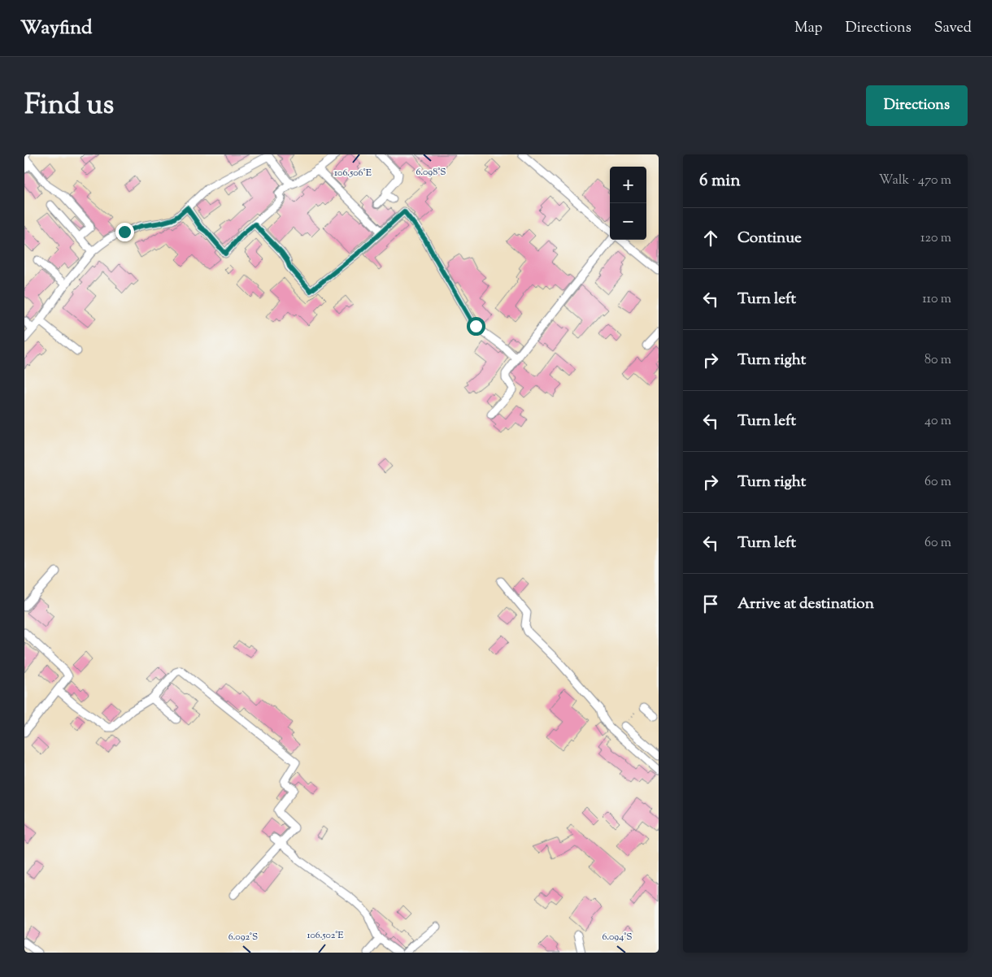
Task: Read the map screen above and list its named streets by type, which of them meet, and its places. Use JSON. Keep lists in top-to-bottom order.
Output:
{
  "page": {
    "header": "Wayfind",
    "nav": ["Map", "Directions", "Saved"],
    "title": "Find us",
    "buttons": "Directions",
    "heading": ["6 min", "Walk · 470 m"],
    "map_buttons": ["+", "−"],
    "list": [
      ["Continue", "120 m"],
      ["Turn left", "110 m"],
      ["Turn right", "80 m"],
      ["Turn left", "40 m"],
      ["Turn right", "60 m"],
      ["Turn left", "60 m"],
      "Arrive at destination"
    ]
  },
  "coordinates": [
    "6.098°S",
    "106.506°E",
    "106.502°E",
    "6.092°S",
    "6.094°S"
  ]
}
